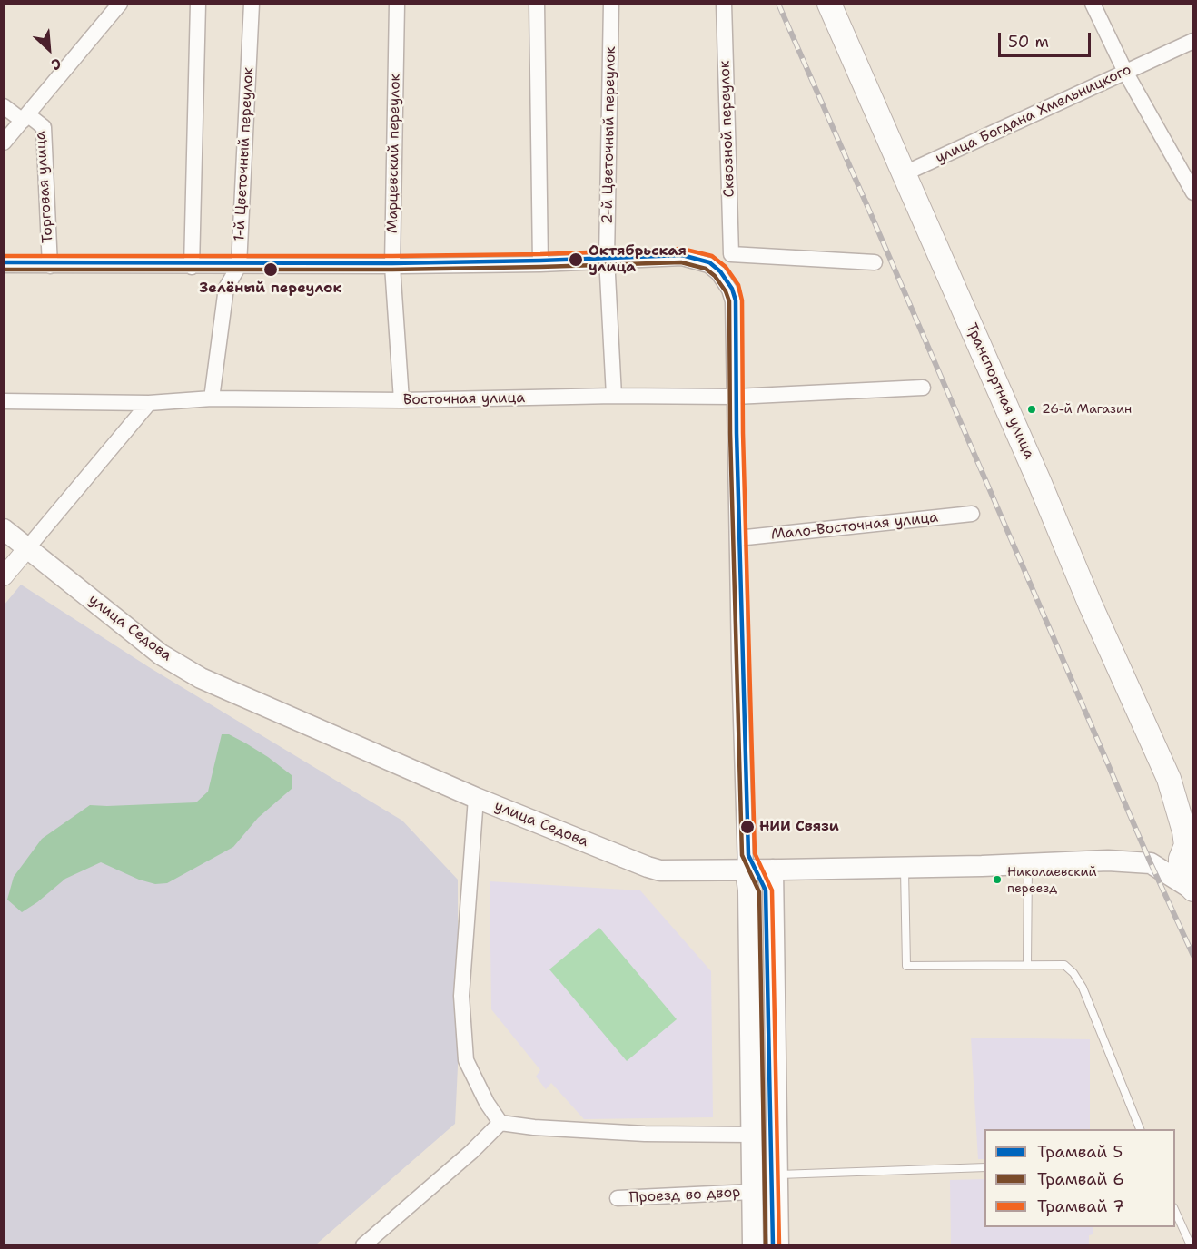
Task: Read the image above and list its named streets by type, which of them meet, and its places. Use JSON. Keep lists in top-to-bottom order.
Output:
{
  "streets": {
    "main road": ["Транспортная улица", "улица Седова"],
    "street": [
      "улица Богдана Хмельницкого",
      "Сквозной переулок",
      "2-й Цветочный переулок",
      "Марцевский переулок",
      "1-й Цветочный переулок",
      "Торговая улица",
      "Восточная улица",
      "Мало-Восточная улица",
      "Проезд во двор"
    ]
  },
  "crossings": [
    ["улица Богдана Хмельницкого", "Транспортная улица"],
    ["2-й Цветочный переулок", "Восточная улица"],
    ["Марцевский переулок", "Восточная улица"],
    ["1-й Цветочный переулок", "Восточная улица"]
  ],
  "places": [
    "Октябрьская улица",
    "Зелёный переулок",
    "26-й Магазин",
    "НИИ Связи",
    "Николаевский переезд"
  ],
  "lines": ["tram line 7", "tram line 5", "tram line 6"],
  "legend": ["Трамвай 5", "Трамвай 6", "Трамвай 7"],
  "scale_bar": "50 m",
  "north": "bottom right"
}
